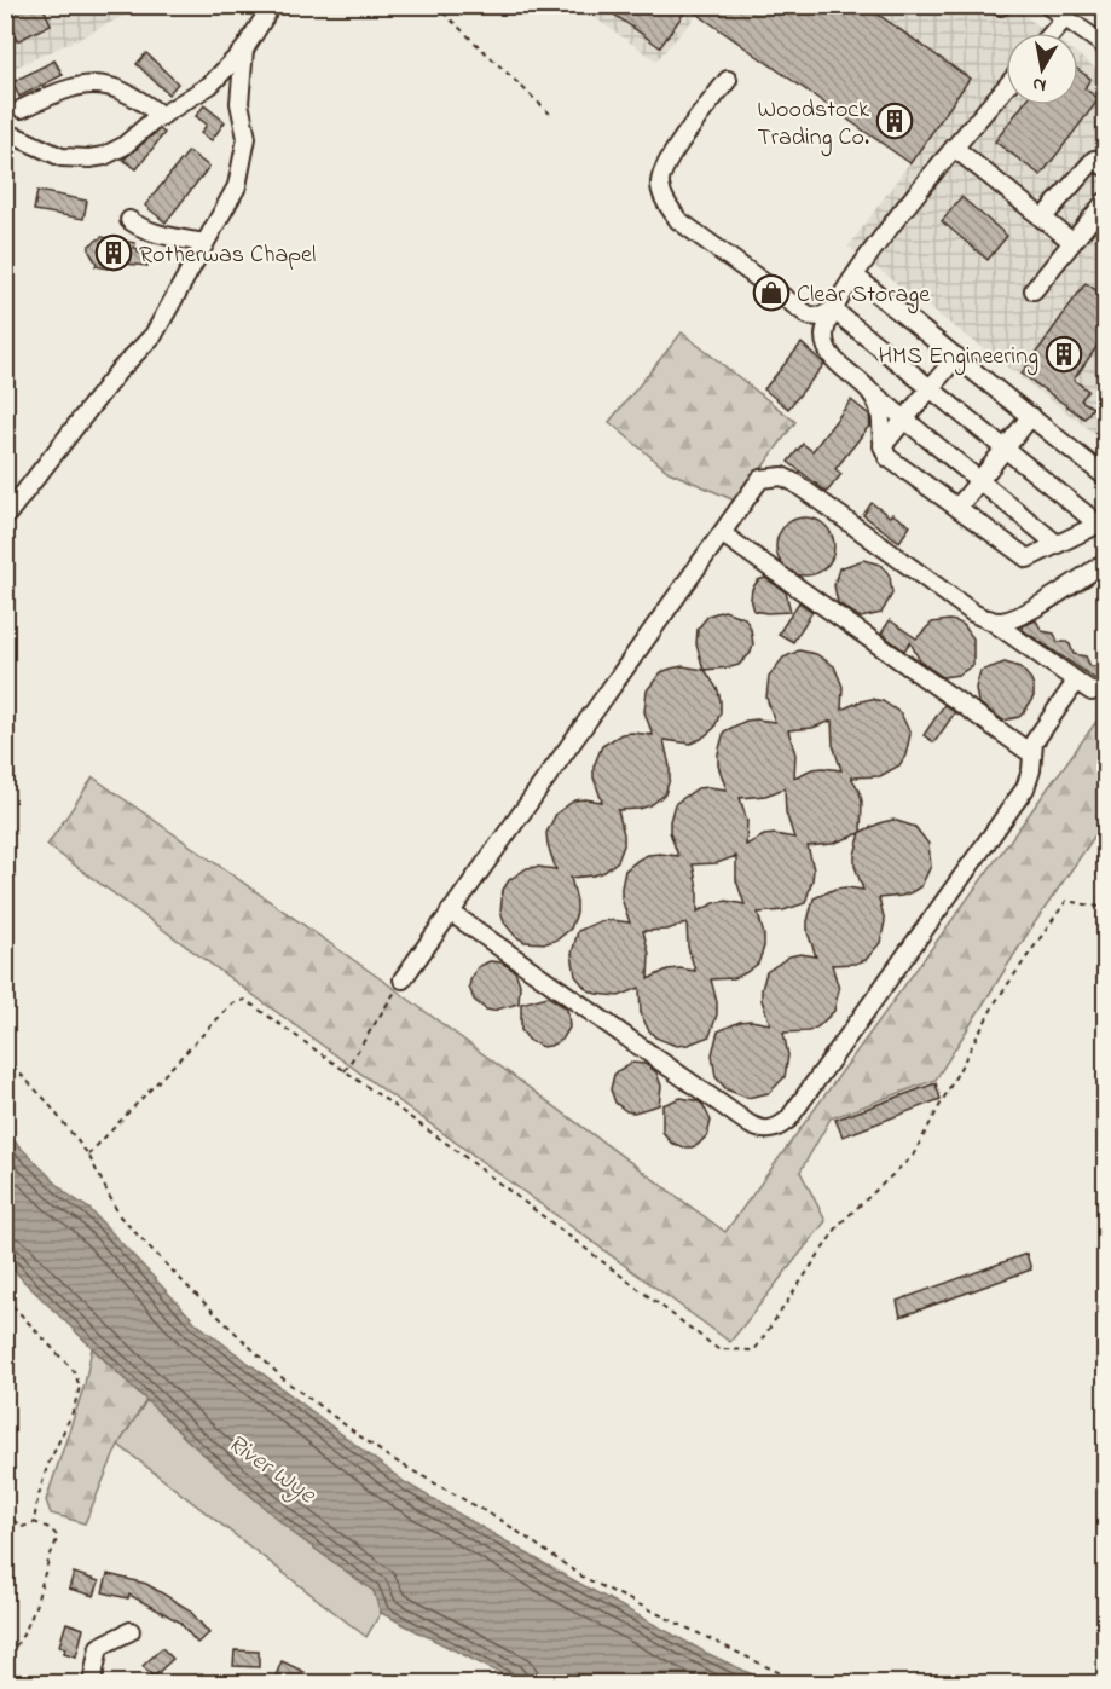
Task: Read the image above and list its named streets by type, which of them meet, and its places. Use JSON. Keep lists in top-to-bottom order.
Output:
{
  "water": ["River Wye"],
  "places": {
    "building": ["Woodstock Trading Co.", "Rotherwas Chapel", "HMS Engineering"],
    "shop": ["Clear Storage"]
  },
  "north": "bottom"
}
